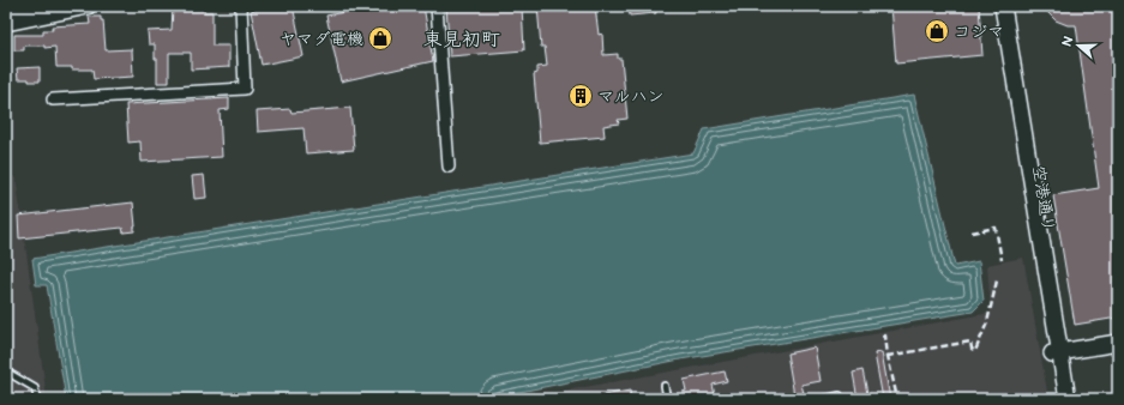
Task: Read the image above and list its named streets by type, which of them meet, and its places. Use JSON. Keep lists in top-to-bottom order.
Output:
{
  "streets": {
    "street": ["空港通り"]
  },
  "districts": ["東見初町"],
  "places": {
    "shop": ["コジマ", "ヤマダ電機"],
    "building": ["マルハン"]
  },
  "north": "left"
}
